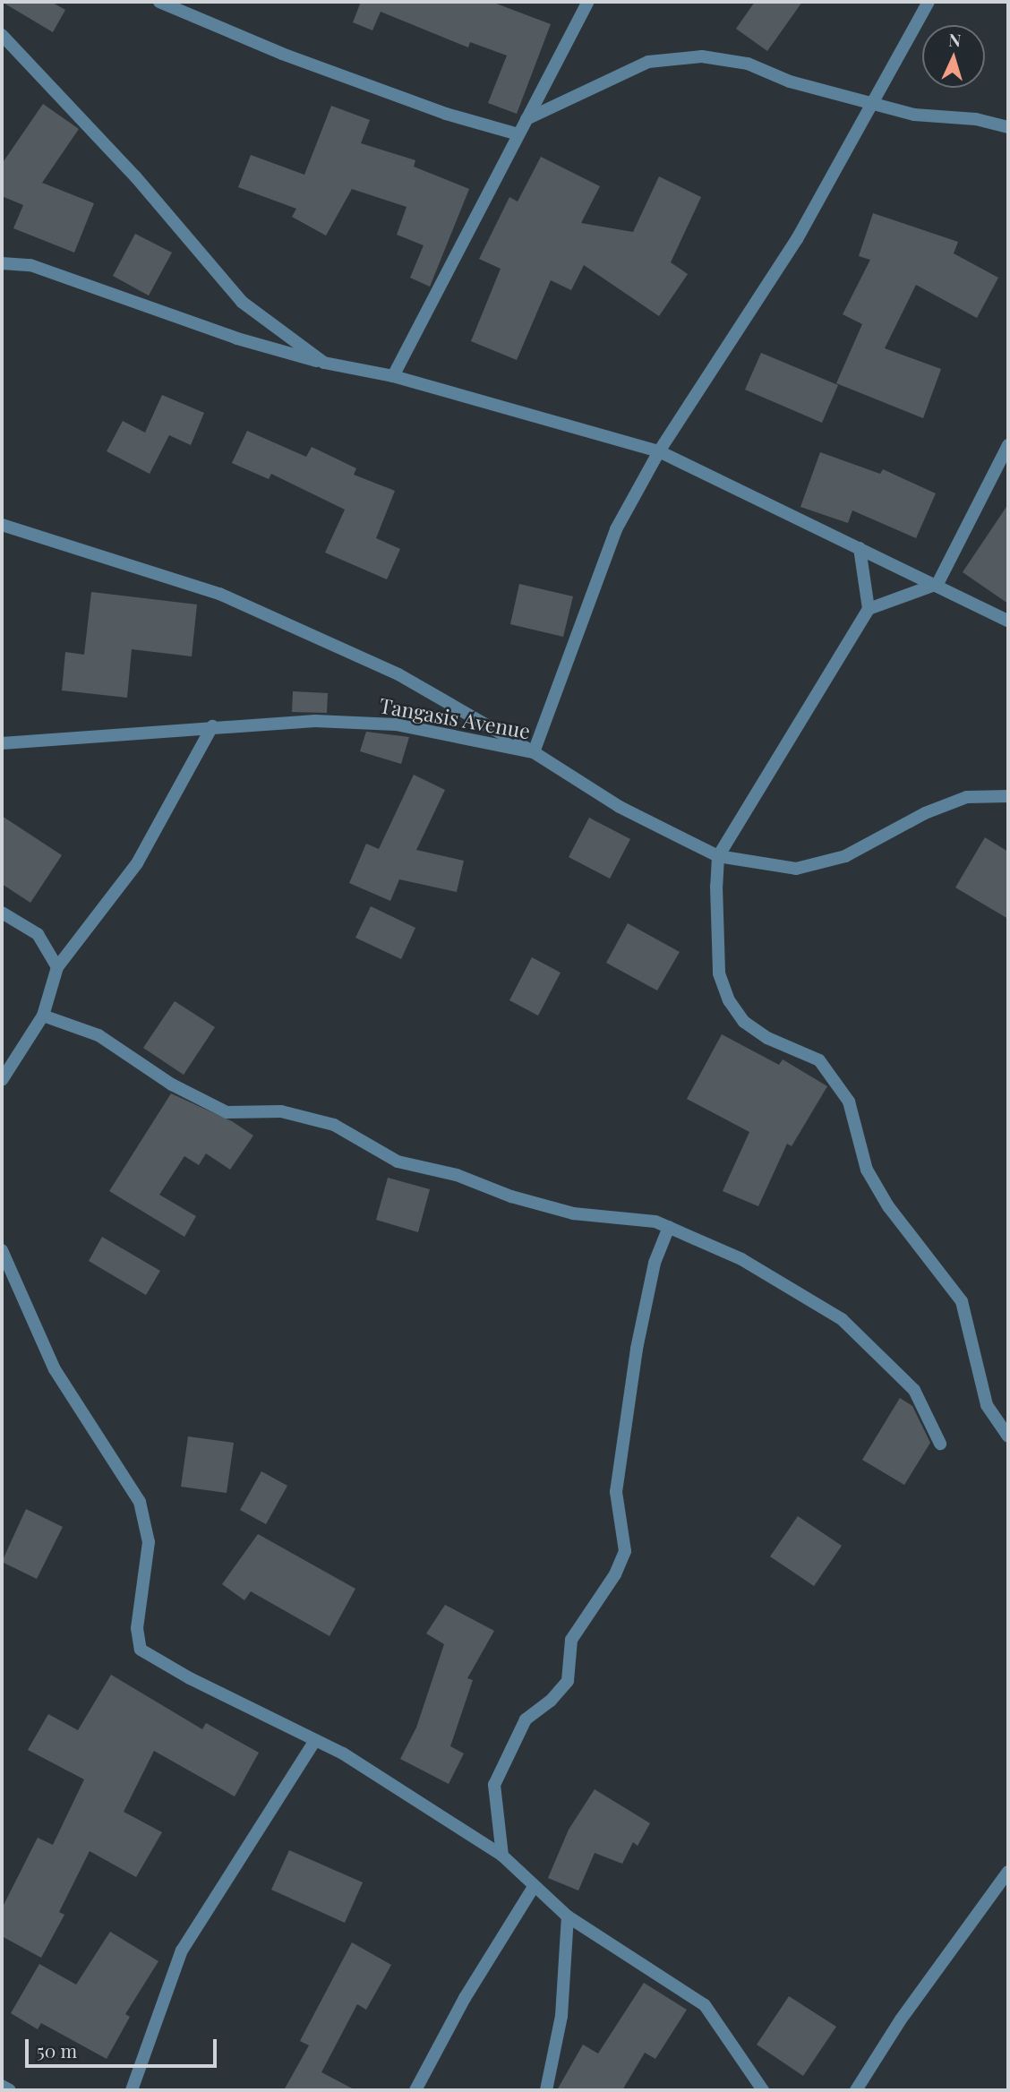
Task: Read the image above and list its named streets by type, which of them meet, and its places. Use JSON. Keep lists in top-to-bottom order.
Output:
{
  "streets": {
    "street": ["Tangasis Avenue"]
  },
  "scale_bar": "50 m",
  "north": "top"
}
